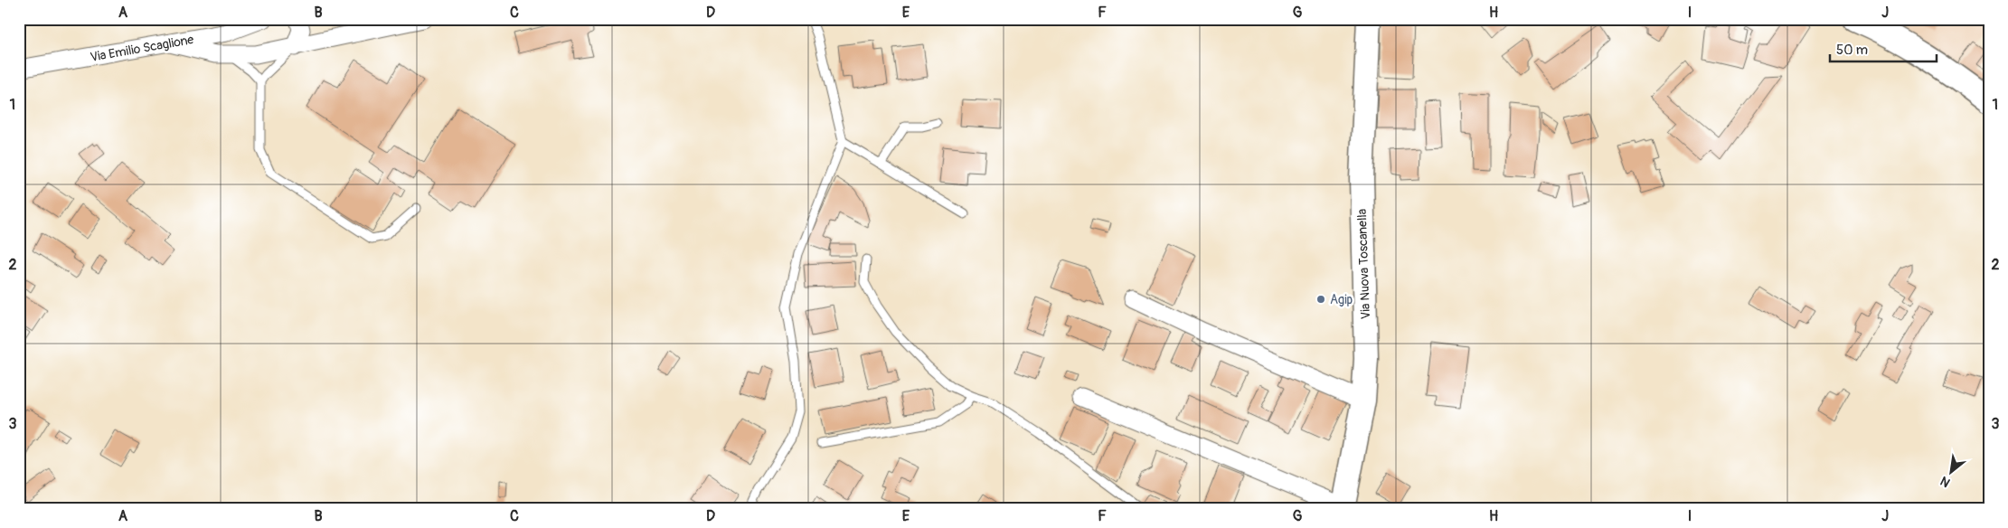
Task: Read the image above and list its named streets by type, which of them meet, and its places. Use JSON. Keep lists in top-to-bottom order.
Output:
{
  "streets": {
    "main road": ["Via Nuova Toscanella"],
    "street": ["Via Emilio Scaglione"]
  },
  "places": ["Agip"],
  "scale_bar": "50 m",
  "north": "bottom left",
  "grid": {
    "columns": [
      "A",
      "B",
      "C",
      "D",
      "E",
      "F",
      "G",
      "H",
      "I",
      "J"
    ],
    "rows": ["1", "2", "3"]
  }
}
